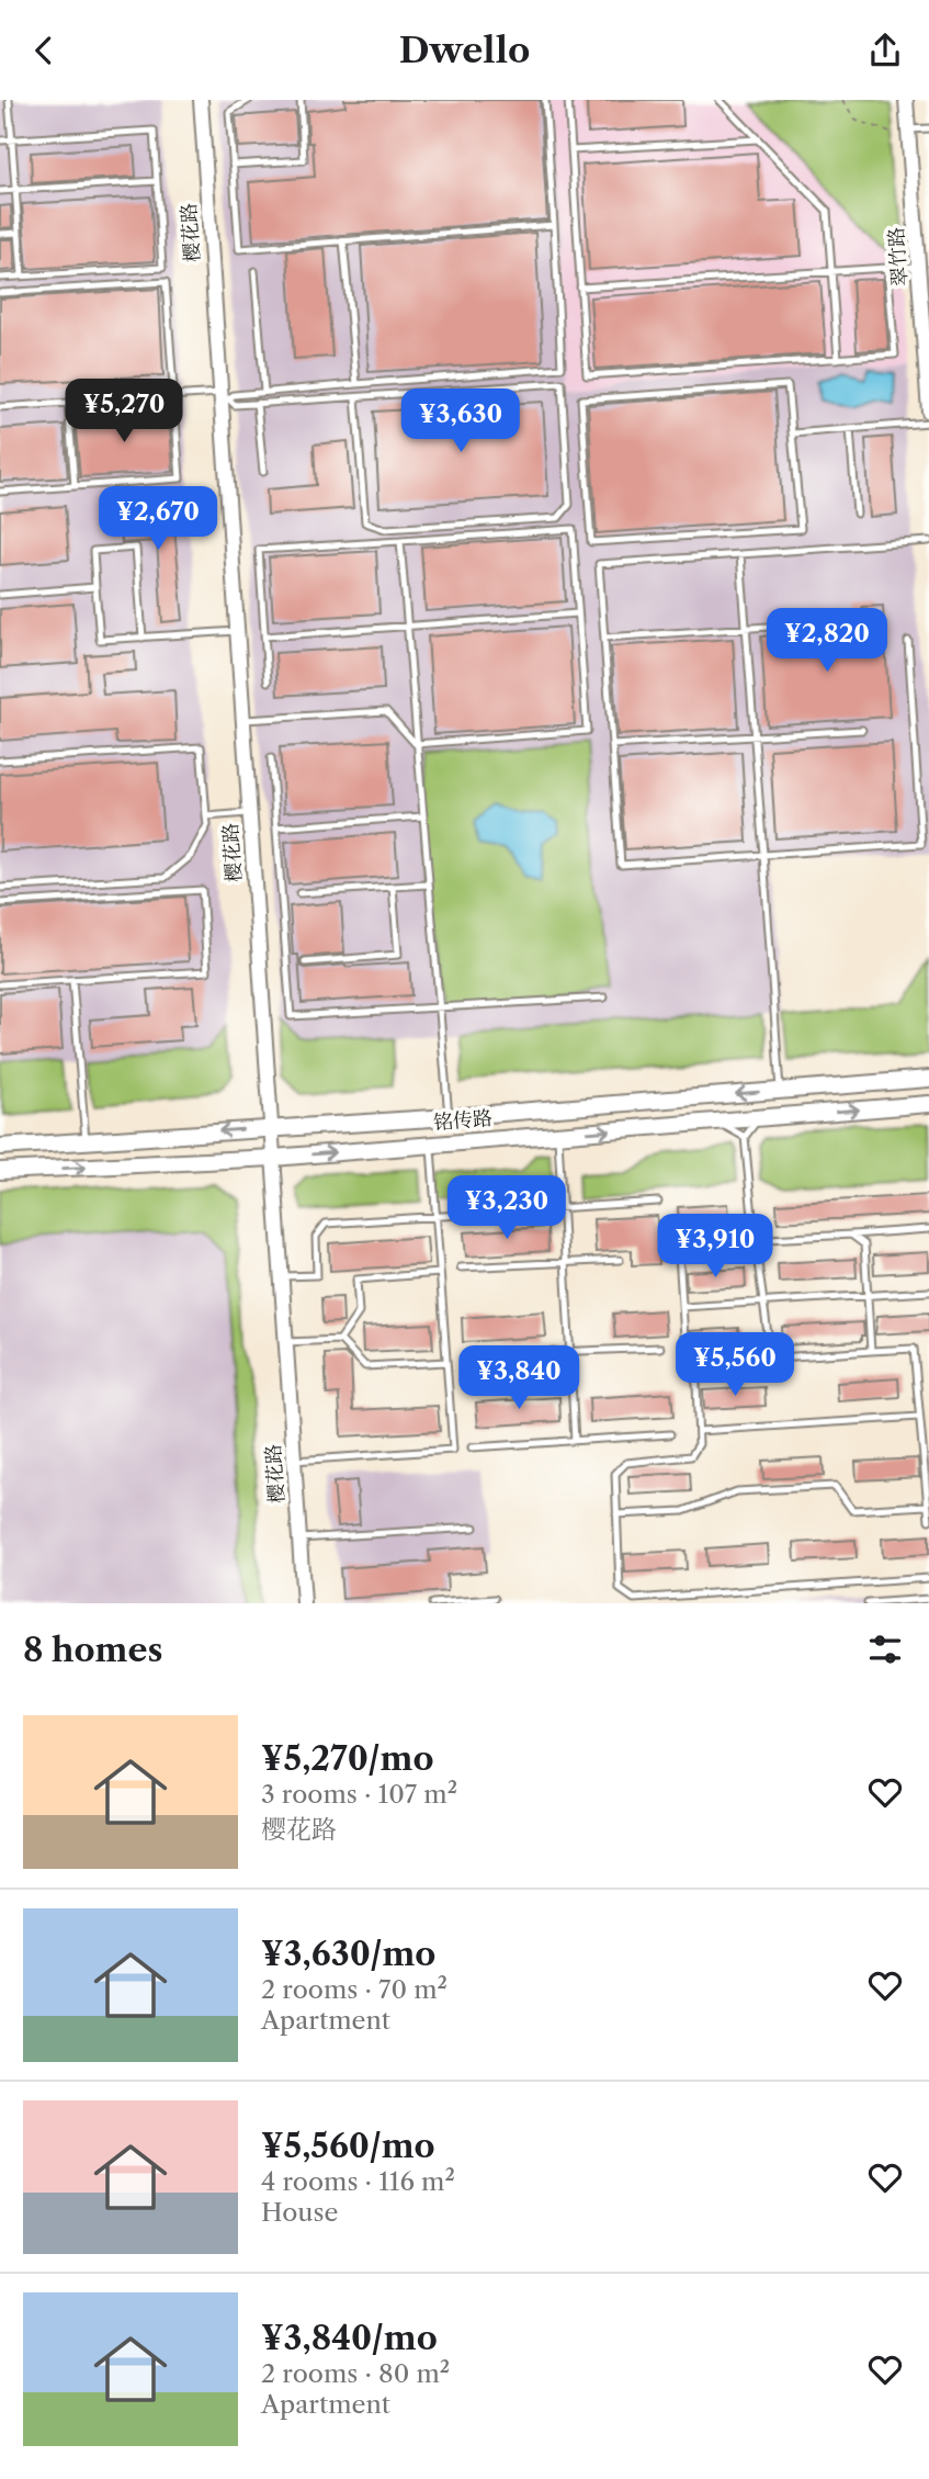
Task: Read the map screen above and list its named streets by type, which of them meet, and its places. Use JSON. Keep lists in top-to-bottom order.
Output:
{
  "streets": {
    "main road": ["铭传路"],
    "street": ["樱花路", "翠竹路"]
  },
  "crossings": [
    ["樱花路", "铭传路"]
  ],
  "page": {
    "header": "Dwello",
    "price": [
      "¥5,270",
      "¥3,630",
      "¥2,670",
      "¥2,820",
      "¥3,230",
      "¥3,910",
      "¥5,560",
      "¥3,840"
    ],
    "heading": "8 homes",
    "list": [
      {
        "name": "¥5,270/mo",
        "note": "3 rooms · 107 m² · 樱花路"
      },
      {
        "name": "¥3,630/mo",
        "note": "2 rooms · 70 m² · Apartment"
      },
      {
        "name": "¥5,560/mo",
        "note": "4 rooms · 116 m² · House"
      },
      {
        "name": "¥3,840/mo",
        "note": "2 rooms · 80 m² · Apartment"
      }
    ]
  }
}
